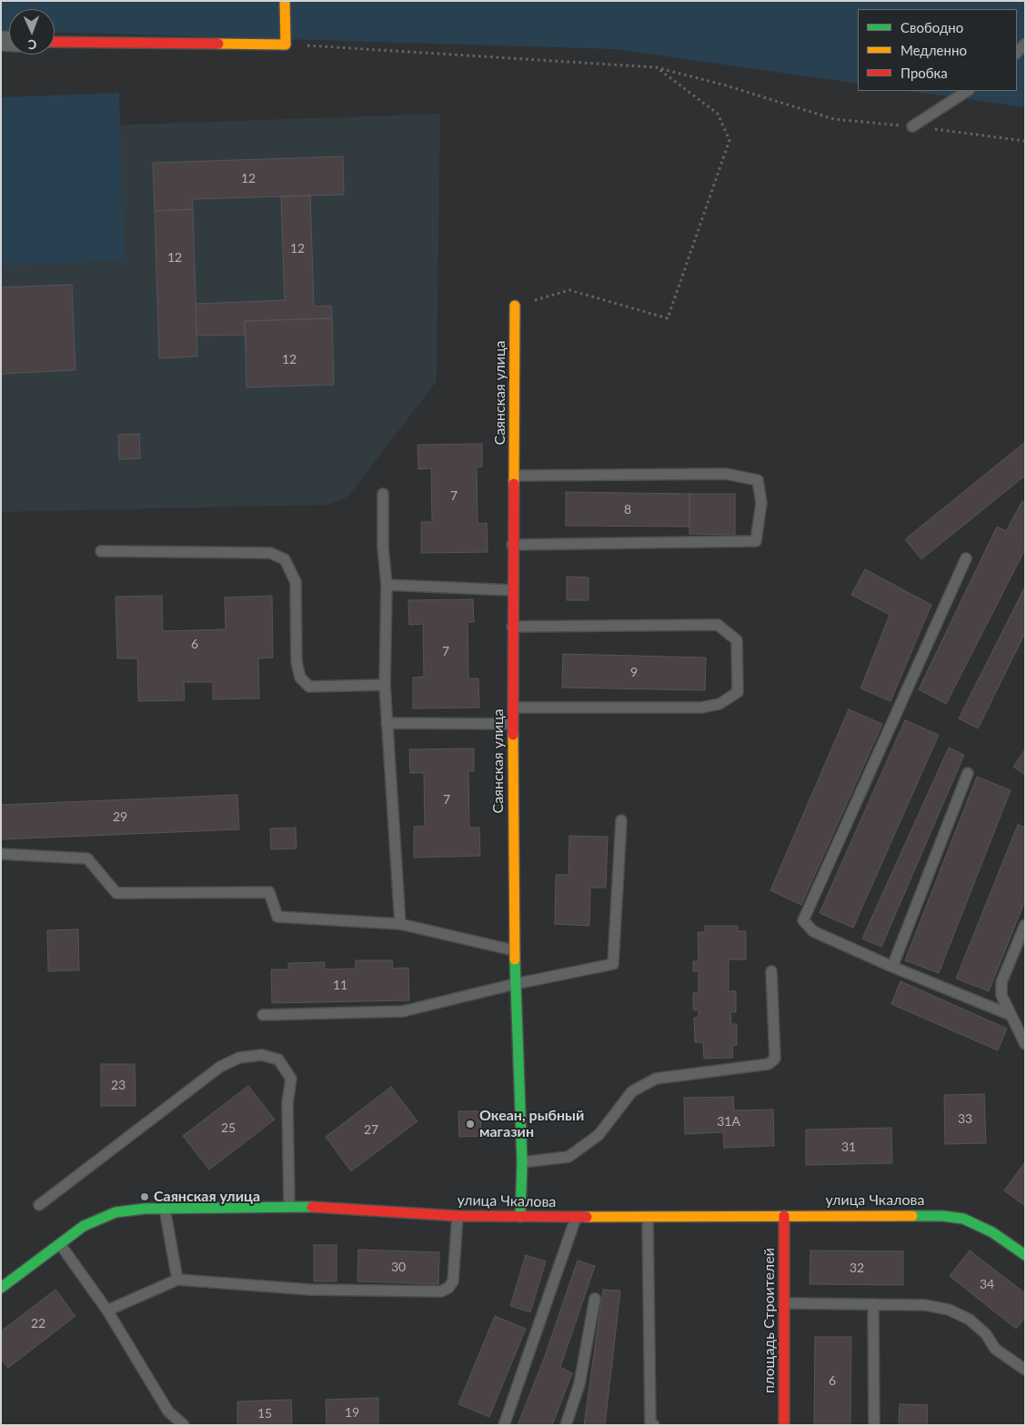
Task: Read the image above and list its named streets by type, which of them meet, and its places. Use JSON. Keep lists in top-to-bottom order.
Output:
{
  "streets": {
    "street": ["Саянская улица", "улица Чкалова", "площадь Строителей"]
  },
  "crossings": [
    ["Саянская улица", "улица Чкалова"],
    ["улица Чкалова", "площадь Строителей"]
  ],
  "places": ["Океан, рыбный магазин", "Саянская улица"],
  "house_numbers": [
    "12",
    "12",
    "12",
    "12",
    "7",
    "8",
    "6",
    "7",
    "9",
    "7",
    "29",
    "11",
    "23",
    "33",
    "31А",
    "25",
    "27",
    "31",
    "30",
    "32",
    "34",
    "22",
    "6",
    "19",
    "15"
  ],
  "legend": ["Свободно", "Медленно", "Пробка"],
  "north": "bottom"
}
